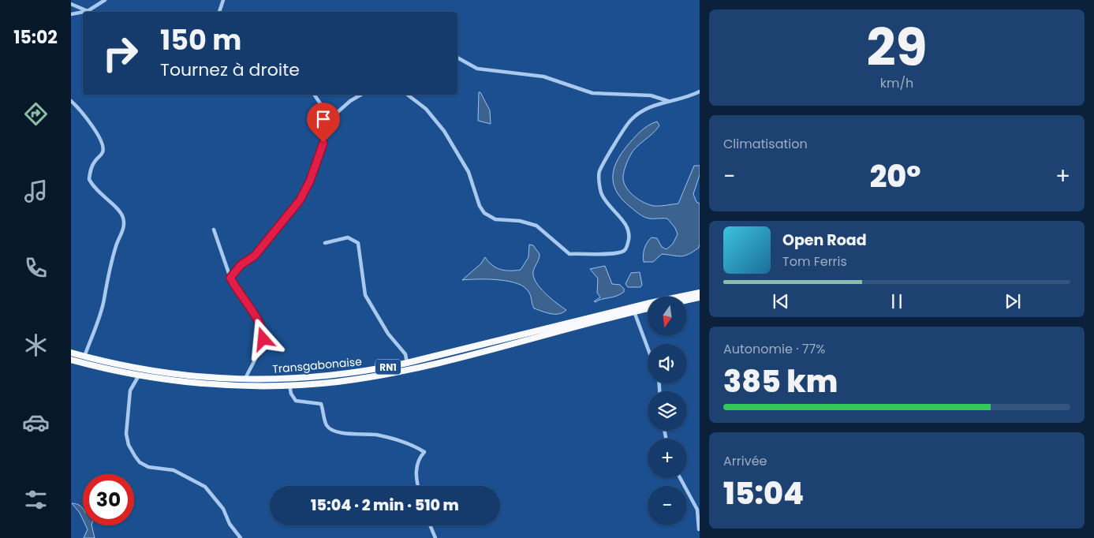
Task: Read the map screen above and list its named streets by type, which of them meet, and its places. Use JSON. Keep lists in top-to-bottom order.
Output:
{
  "streets": {
    "highway": ["Transgabonaise", "RN1"]
  },
  "north": "bottom",
  "page": {
    "tabs": "15:02",
    "tile": [
      ["29", "km/h"],
      "Climatisation",
      ["Autonomie · 77%", "385 km"],
      ["Arrivée", "15:04"]
    ],
    "turn": ["150 m", "Tournez à droite"],
    "heat": ["−", "20°", "+"],
    "song": ["Open Road", "Tom Ferris"],
    "map_buttons": ["+", "−"],
    "limit": "30",
    "trip": "15:04 · 2 min · 510 m"
  }
}
